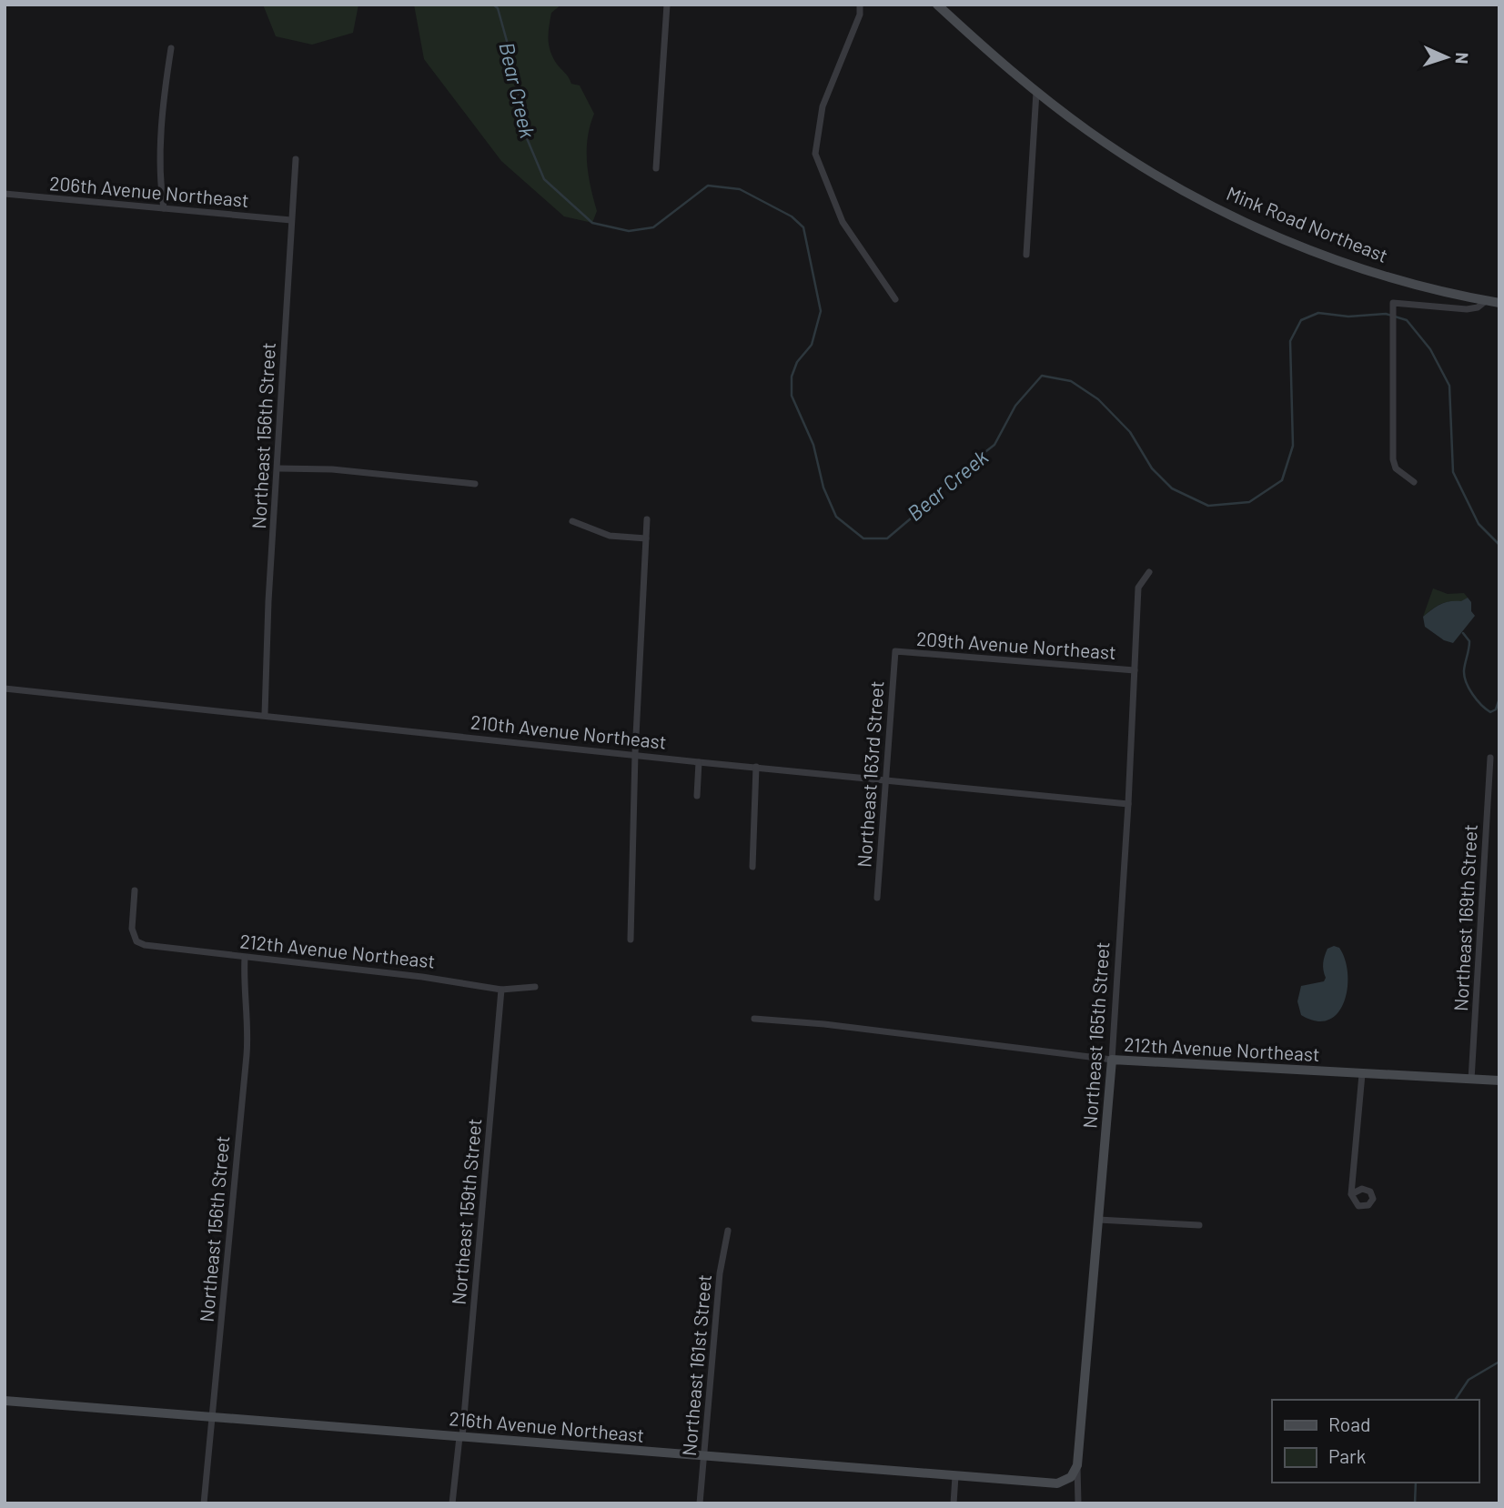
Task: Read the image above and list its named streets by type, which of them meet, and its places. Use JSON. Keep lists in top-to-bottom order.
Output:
{
  "streets": {
    "street": [
      "206th Avenue Northeast",
      "Mink Road Northeast",
      "Northeast 156th Street",
      "209th Avenue Northeast",
      "210th Avenue Northeast",
      "Northeast 163rd Street",
      "Northeast 169th Street",
      "212th Avenue Northeast",
      "Northeast 165th Street",
      "Northeast 159th Street",
      "Northeast 161st Street",
      "216th Avenue Northeast"
    ]
  },
  "crossings": [
    ["206th Avenue Northeast", "Northeast 156th Street"],
    ["Northeast 156th Street", "210th Avenue Northeast"],
    ["Northeast 156th Street", "212th Avenue Northeast"],
    ["Northeast 156th Street", "216th Avenue Northeast"],
    ["209th Avenue Northeast", "Northeast 163rd Street"],
    ["209th Avenue Northeast", "Northeast 165th Street"],
    ["210th Avenue Northeast", "Northeast 163rd Street"],
    ["210th Avenue Northeast", "Northeast 165th Street"],
    ["Northeast 169th Street", "212th Avenue Northeast"],
    ["212th Avenue Northeast", "Northeast 165th Street"],
    ["212th Avenue Northeast", "Northeast 159th Street"],
    ["Northeast 165th Street", "216th Avenue Northeast"],
    ["Northeast 159th Street", "216th Avenue Northeast"],
    ["Northeast 161st Street", "216th Avenue Northeast"]
  ],
  "water": ["Bear Creek"],
  "legend": ["Road", "Park"],
  "north": "right"
}
